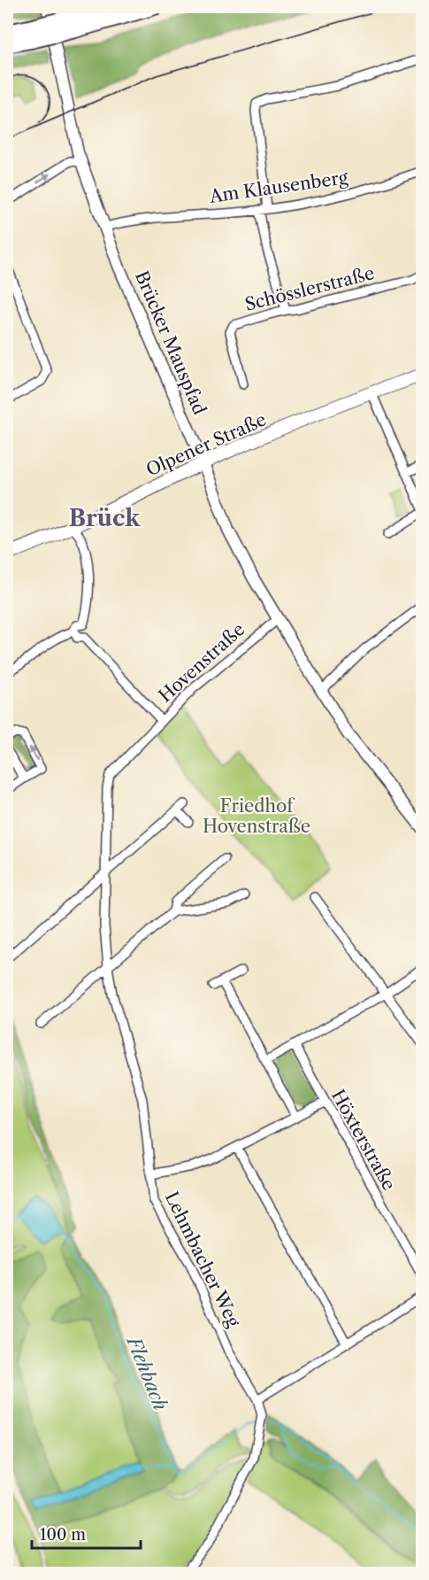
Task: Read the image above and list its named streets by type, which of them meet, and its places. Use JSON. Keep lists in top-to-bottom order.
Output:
{
  "streets": {
    "main road": ["Brücker Mauspfad", "Olpener Straße"],
    "street": [
      "Am Klausenberg",
      "Schösslerstraße",
      "Hovenstraße",
      "Höxterstraße",
      "Lehmbacher Weg"
    ]
  },
  "crossings": [
    ["Am Klausenberg", "Brücker Mauspfad"],
    ["Brücker Mauspfad", "Olpener Straße"],
    ["Brücker Mauspfad", "Hovenstraße"],
    ["Hovenstraße", "Lehmbacher Weg"]
  ],
  "districts": ["Brück"],
  "water": ["Flehbach"],
  "parks": ["Friedhof Hovenstraße"],
  "scale_bar": "100 m"
}
